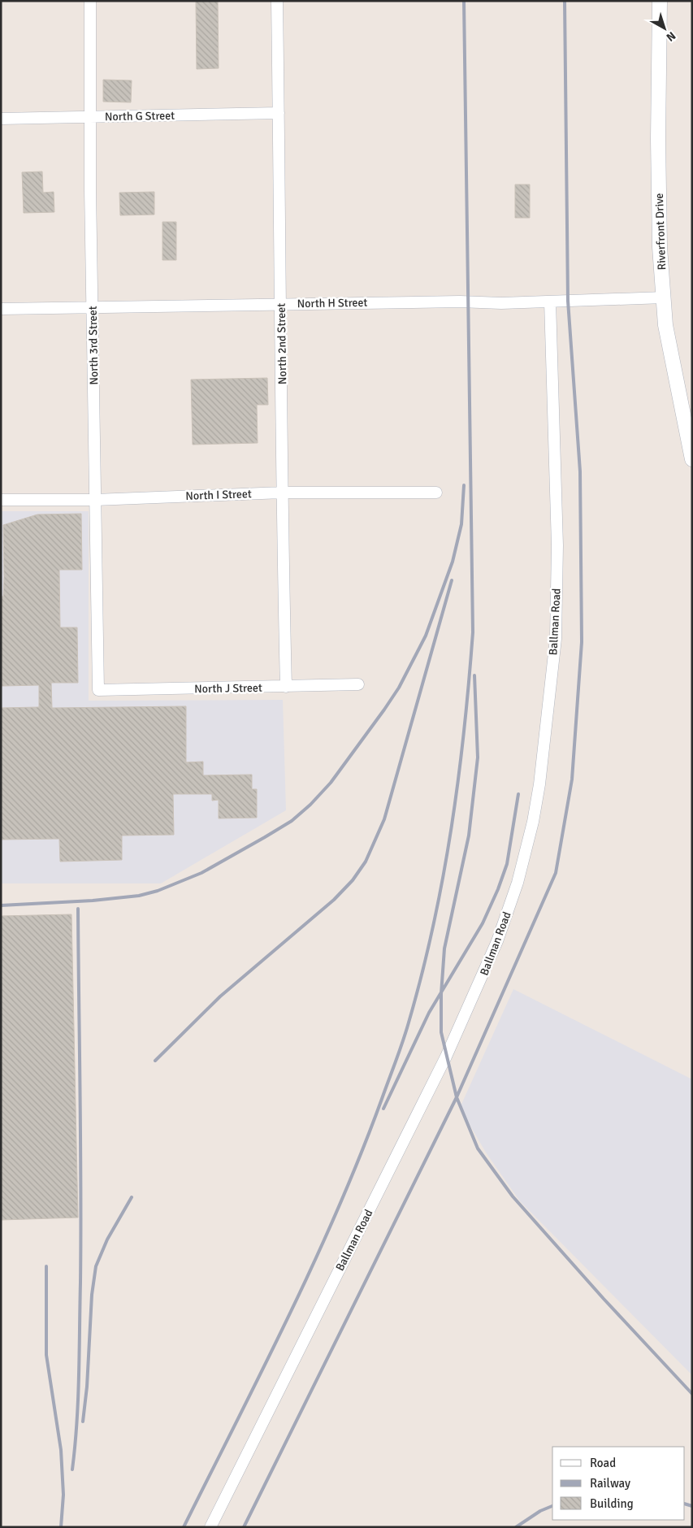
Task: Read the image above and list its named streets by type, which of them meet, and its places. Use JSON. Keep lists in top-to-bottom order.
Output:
{
  "streets": {
    "street": [
      "North G Street",
      "Riverfront Drive",
      "North H Street",
      "North 2nd Street",
      "North 3rd Street",
      "North I Street",
      "Ballman Road",
      "North J Street"
    ]
  },
  "crossings": [
    ["North G Street", "North 2nd Street"],
    ["North G Street", "North 3rd Street"],
    ["Riverfront Drive", "North H Street"],
    ["North H Street", "North 2nd Street"],
    ["North H Street", "North 3rd Street"],
    ["North H Street", "Ballman Road"],
    ["North 2nd Street", "North I Street"],
    ["North 2nd Street", "North J Street"],
    ["North 3rd Street", "North I Street"],
    ["North 3rd Street", "North J Street"]
  ],
  "legend": ["Road", "Railway", "Building"],
  "north": "bottom right"
}
